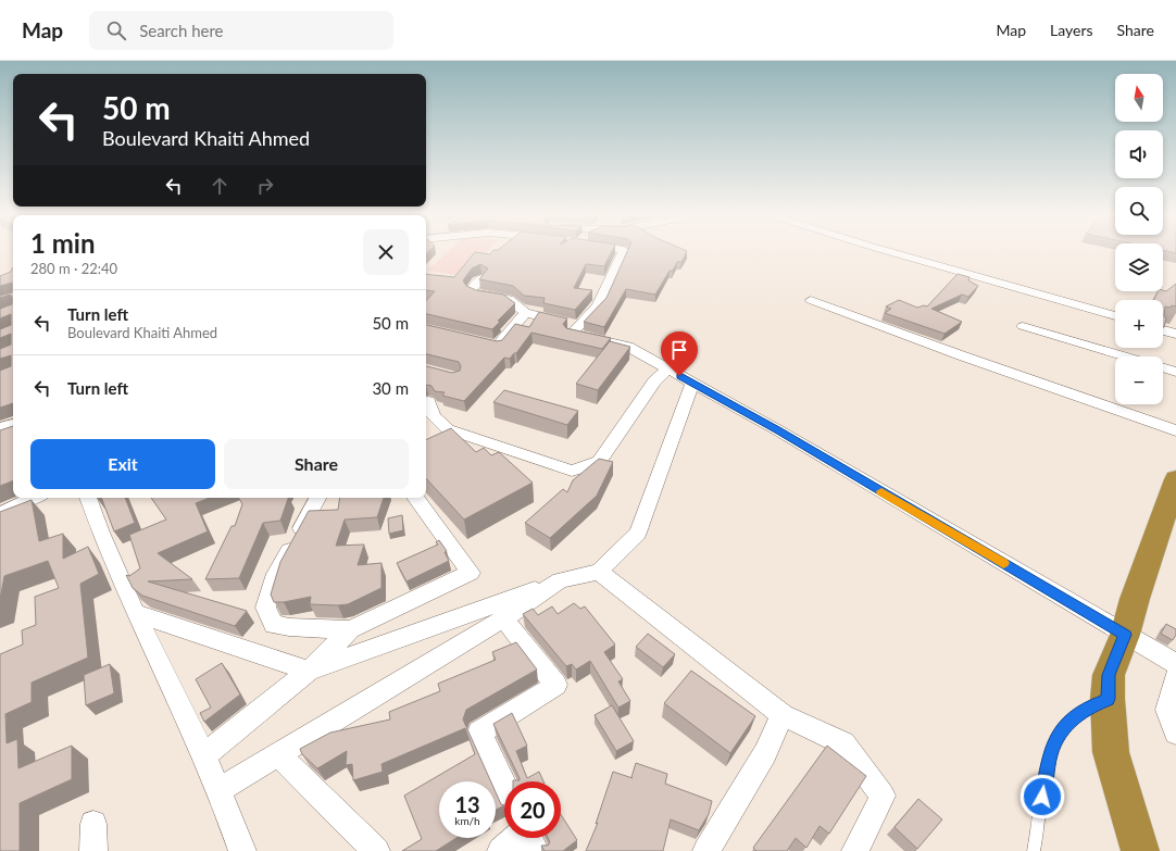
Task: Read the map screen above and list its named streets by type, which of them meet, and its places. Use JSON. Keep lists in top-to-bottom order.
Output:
{
  "north": "top",
  "page": {
    "header": "Map",
    "search": "Search here",
    "nav": ["Map", "Layers", "Share"],
    "map_buttons": ["+", "−"],
    "turn": ["50 m", "Boulevard Khaiti Ahmed"],
    "heading": ["1 min", "280 m · 22:40"],
    "list": [
      {
        "name": "Turn left",
        "note": "Boulevard Khaiti Ahmed",
        "value": "50 m"
      },
      {
        "name": "Turn left",
        "value": "30 m"
      }
    ],
    "buttons": ["Exit", "Share"],
    "speed": "13 km/h",
    "limit": "20"
  }
}
